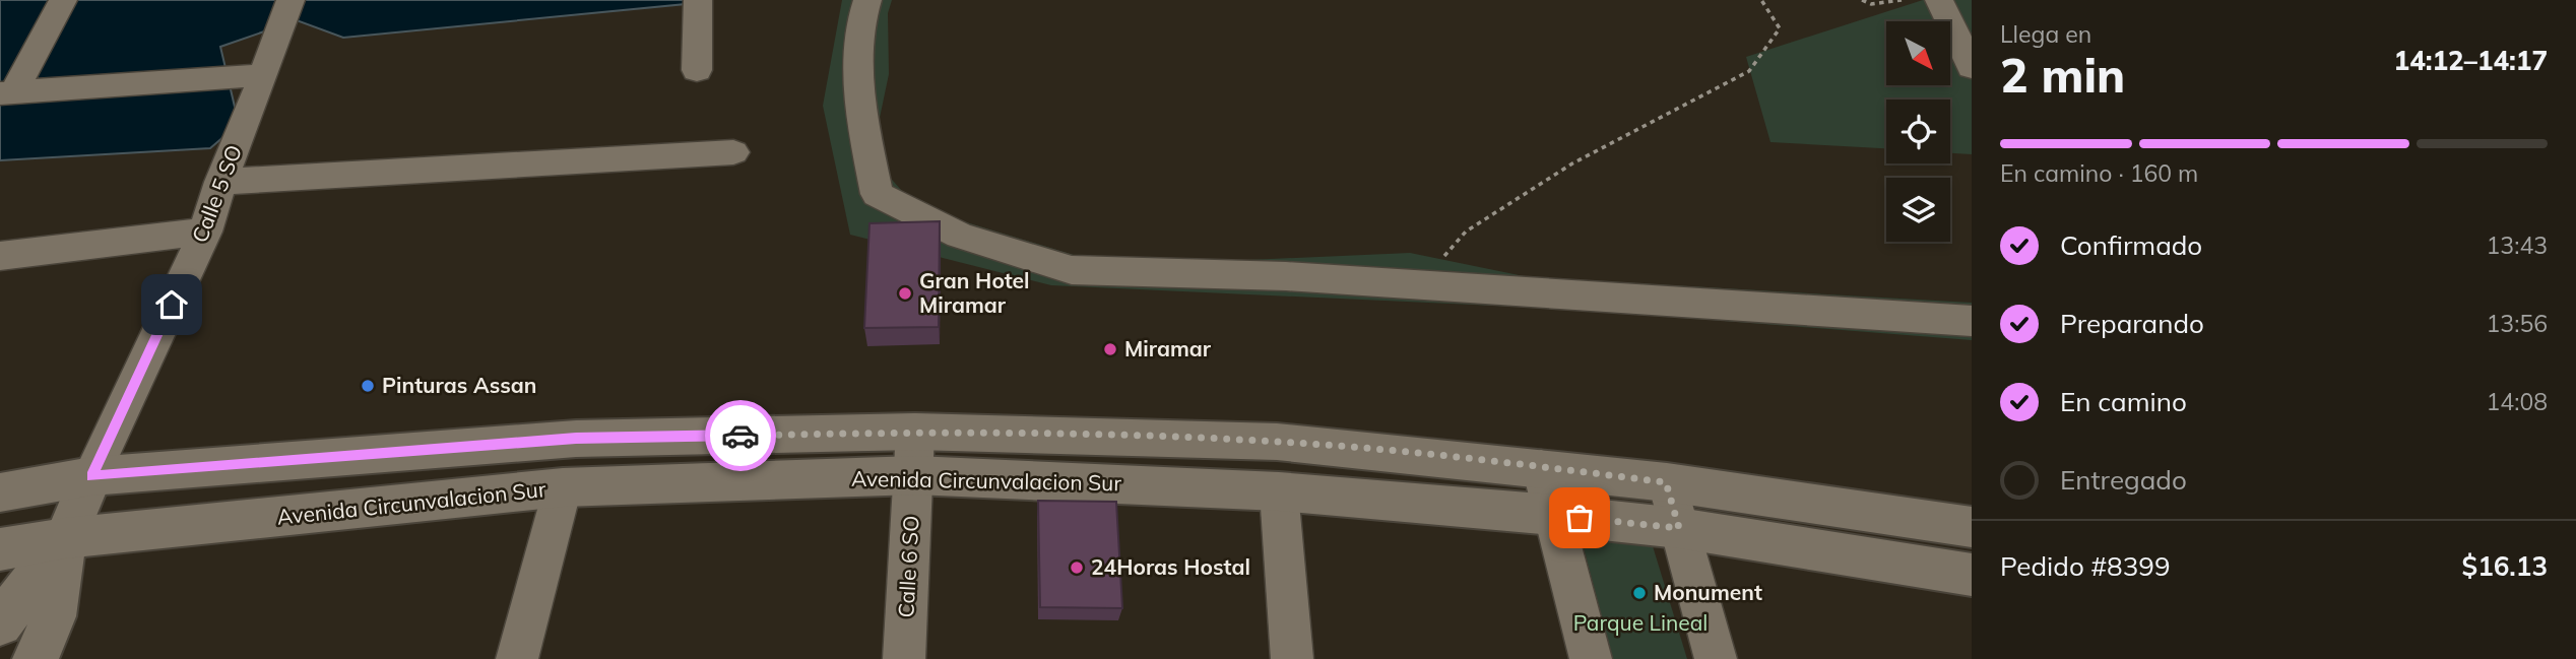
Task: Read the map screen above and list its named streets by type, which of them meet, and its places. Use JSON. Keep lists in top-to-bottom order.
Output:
{
  "streets": {
    "main road": ["Calle 5 SO", "Avenida Circunvalacion Sur"],
    "street": ["Calle 6 SO"]
  },
  "crossings": [
    ["Calle 5 SO", "Avenida Circunvalacion Sur"],
    ["Avenida Circunvalacion Sur", "Calle 6 SO"]
  ],
  "parks": ["Parque Lineal"],
  "places": [
    "Gran Hotel Miramar",
    "Miramar",
    "Pinturas Assan",
    "24Horas Hostal",
    "Monument"
  ],
  "north": "bottom right",
  "page": {
    "heading": ["2 min", "Llega en", "14:12–14:17"],
    "panel": ["Pedido #8399", "$16.13"],
    "bar": "En camino · 160 m",
    "list": [
      ["Confirmado", "13:43"],
      ["Preparando", "13:56"],
      ["En camino", "14:08"],
      "Entregado"
    ]
  }
}
